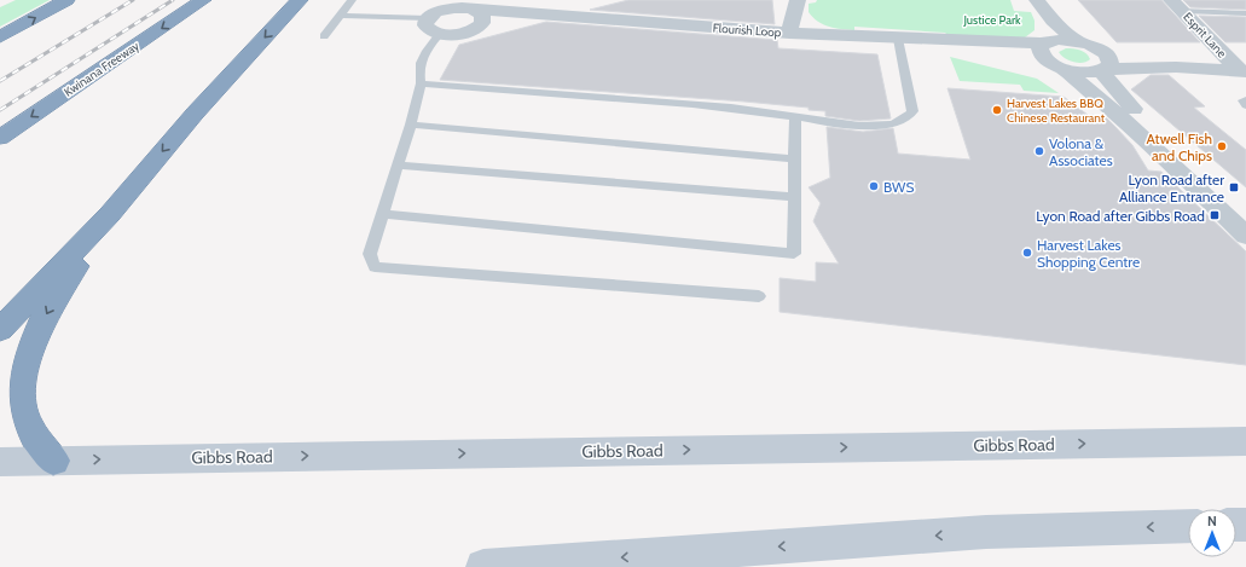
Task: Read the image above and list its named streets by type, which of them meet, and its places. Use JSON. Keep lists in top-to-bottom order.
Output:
{
  "streets": {
    "highway": ["Kwinana Freeway"],
    "main road": ["Gibbs Road"],
    "street": ["Flourish Loop", "Esprit Lane"]
  },
  "parks": ["Justice Park"],
  "places": {
    "other": [
      "Harvest Lakes BBQ Chinese Restaurant",
      "Atwell Fish and Chips",
      "Volona & Associates",
      "BWS",
      "Harvest Lakes Shopping Centre"
    ],
    "transit": ["Lyon Road after Alliance Entrance", "Lyon Road after Gibbs Road"]
  },
  "north": "top"
}
